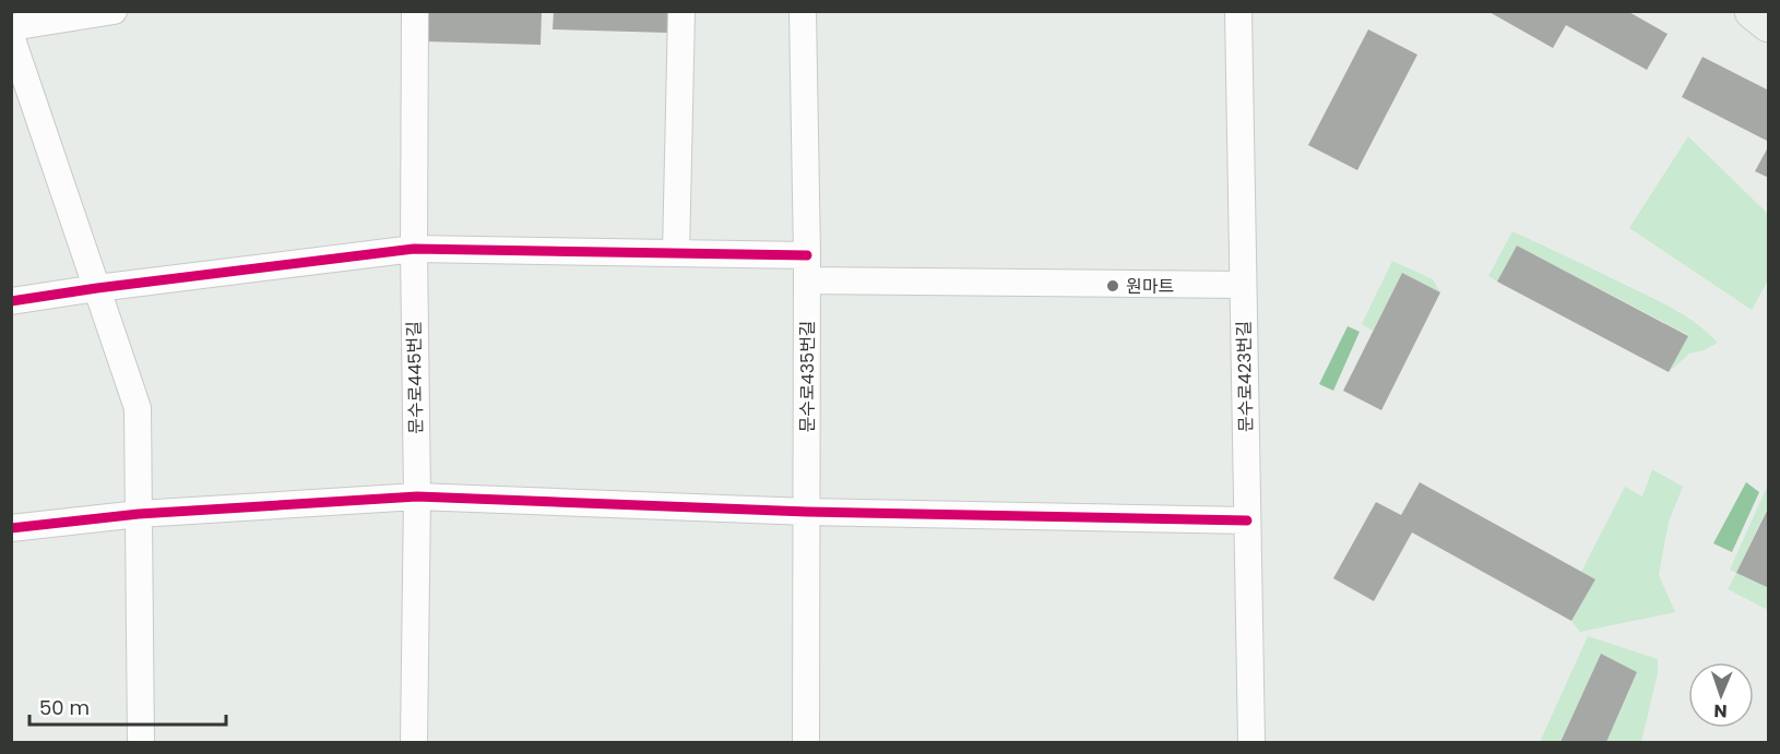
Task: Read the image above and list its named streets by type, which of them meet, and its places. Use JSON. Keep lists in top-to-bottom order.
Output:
{
  "streets": {
    "street": ["문수로435번길", "문수로423번길", "문수로445번길"]
  },
  "places": ["원마트"],
  "scale_bar": "50 m",
  "north": "bottom"
}
